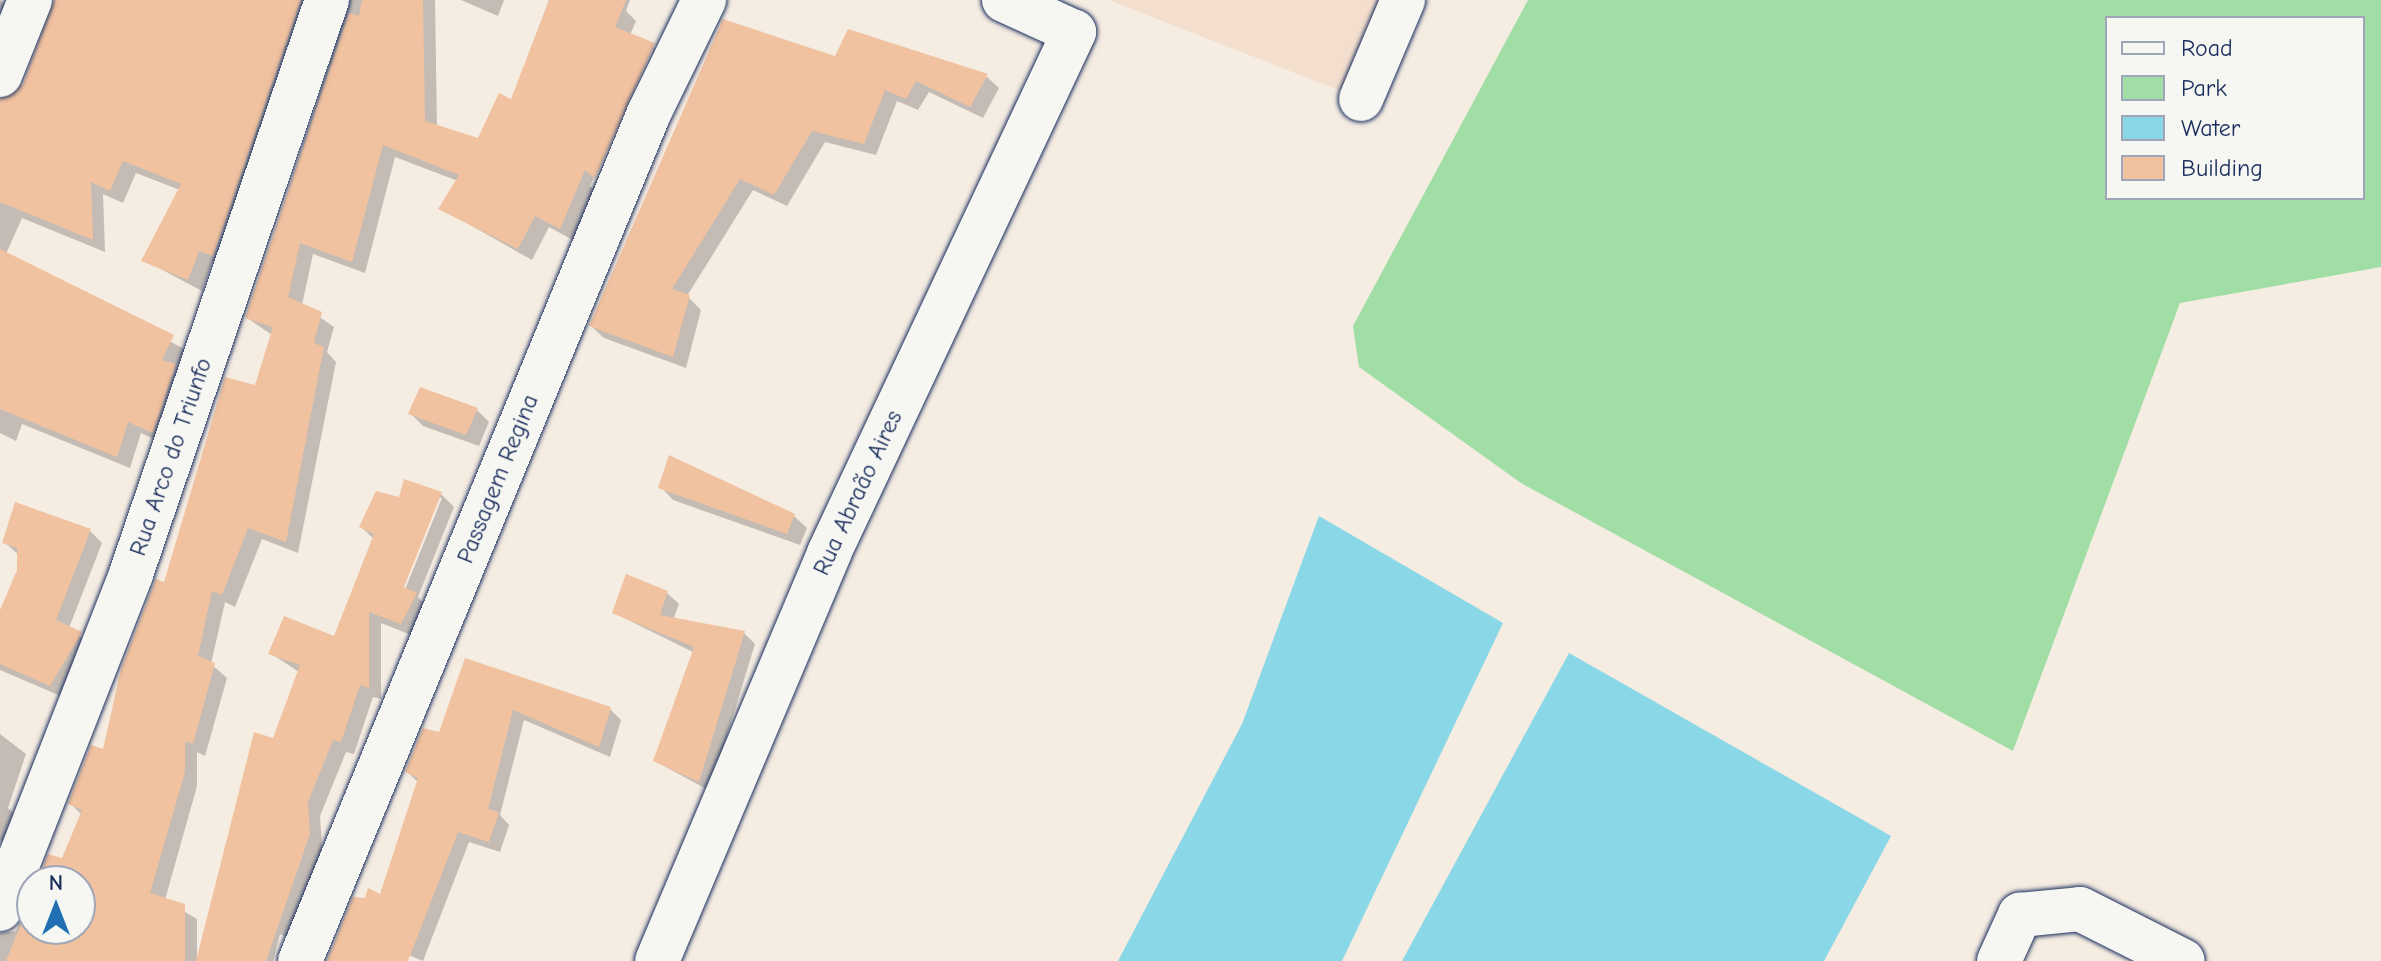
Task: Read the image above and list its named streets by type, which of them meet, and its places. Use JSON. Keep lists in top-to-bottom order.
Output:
{
  "streets": {
    "street": ["Rua Arco do Triunfo", "Passagem Regina", "Rua Abraão Aires"]
  },
  "legend": [
    "Road",
    "Park",
    "Water",
    "Building"
  ],
  "north": "top"
}
